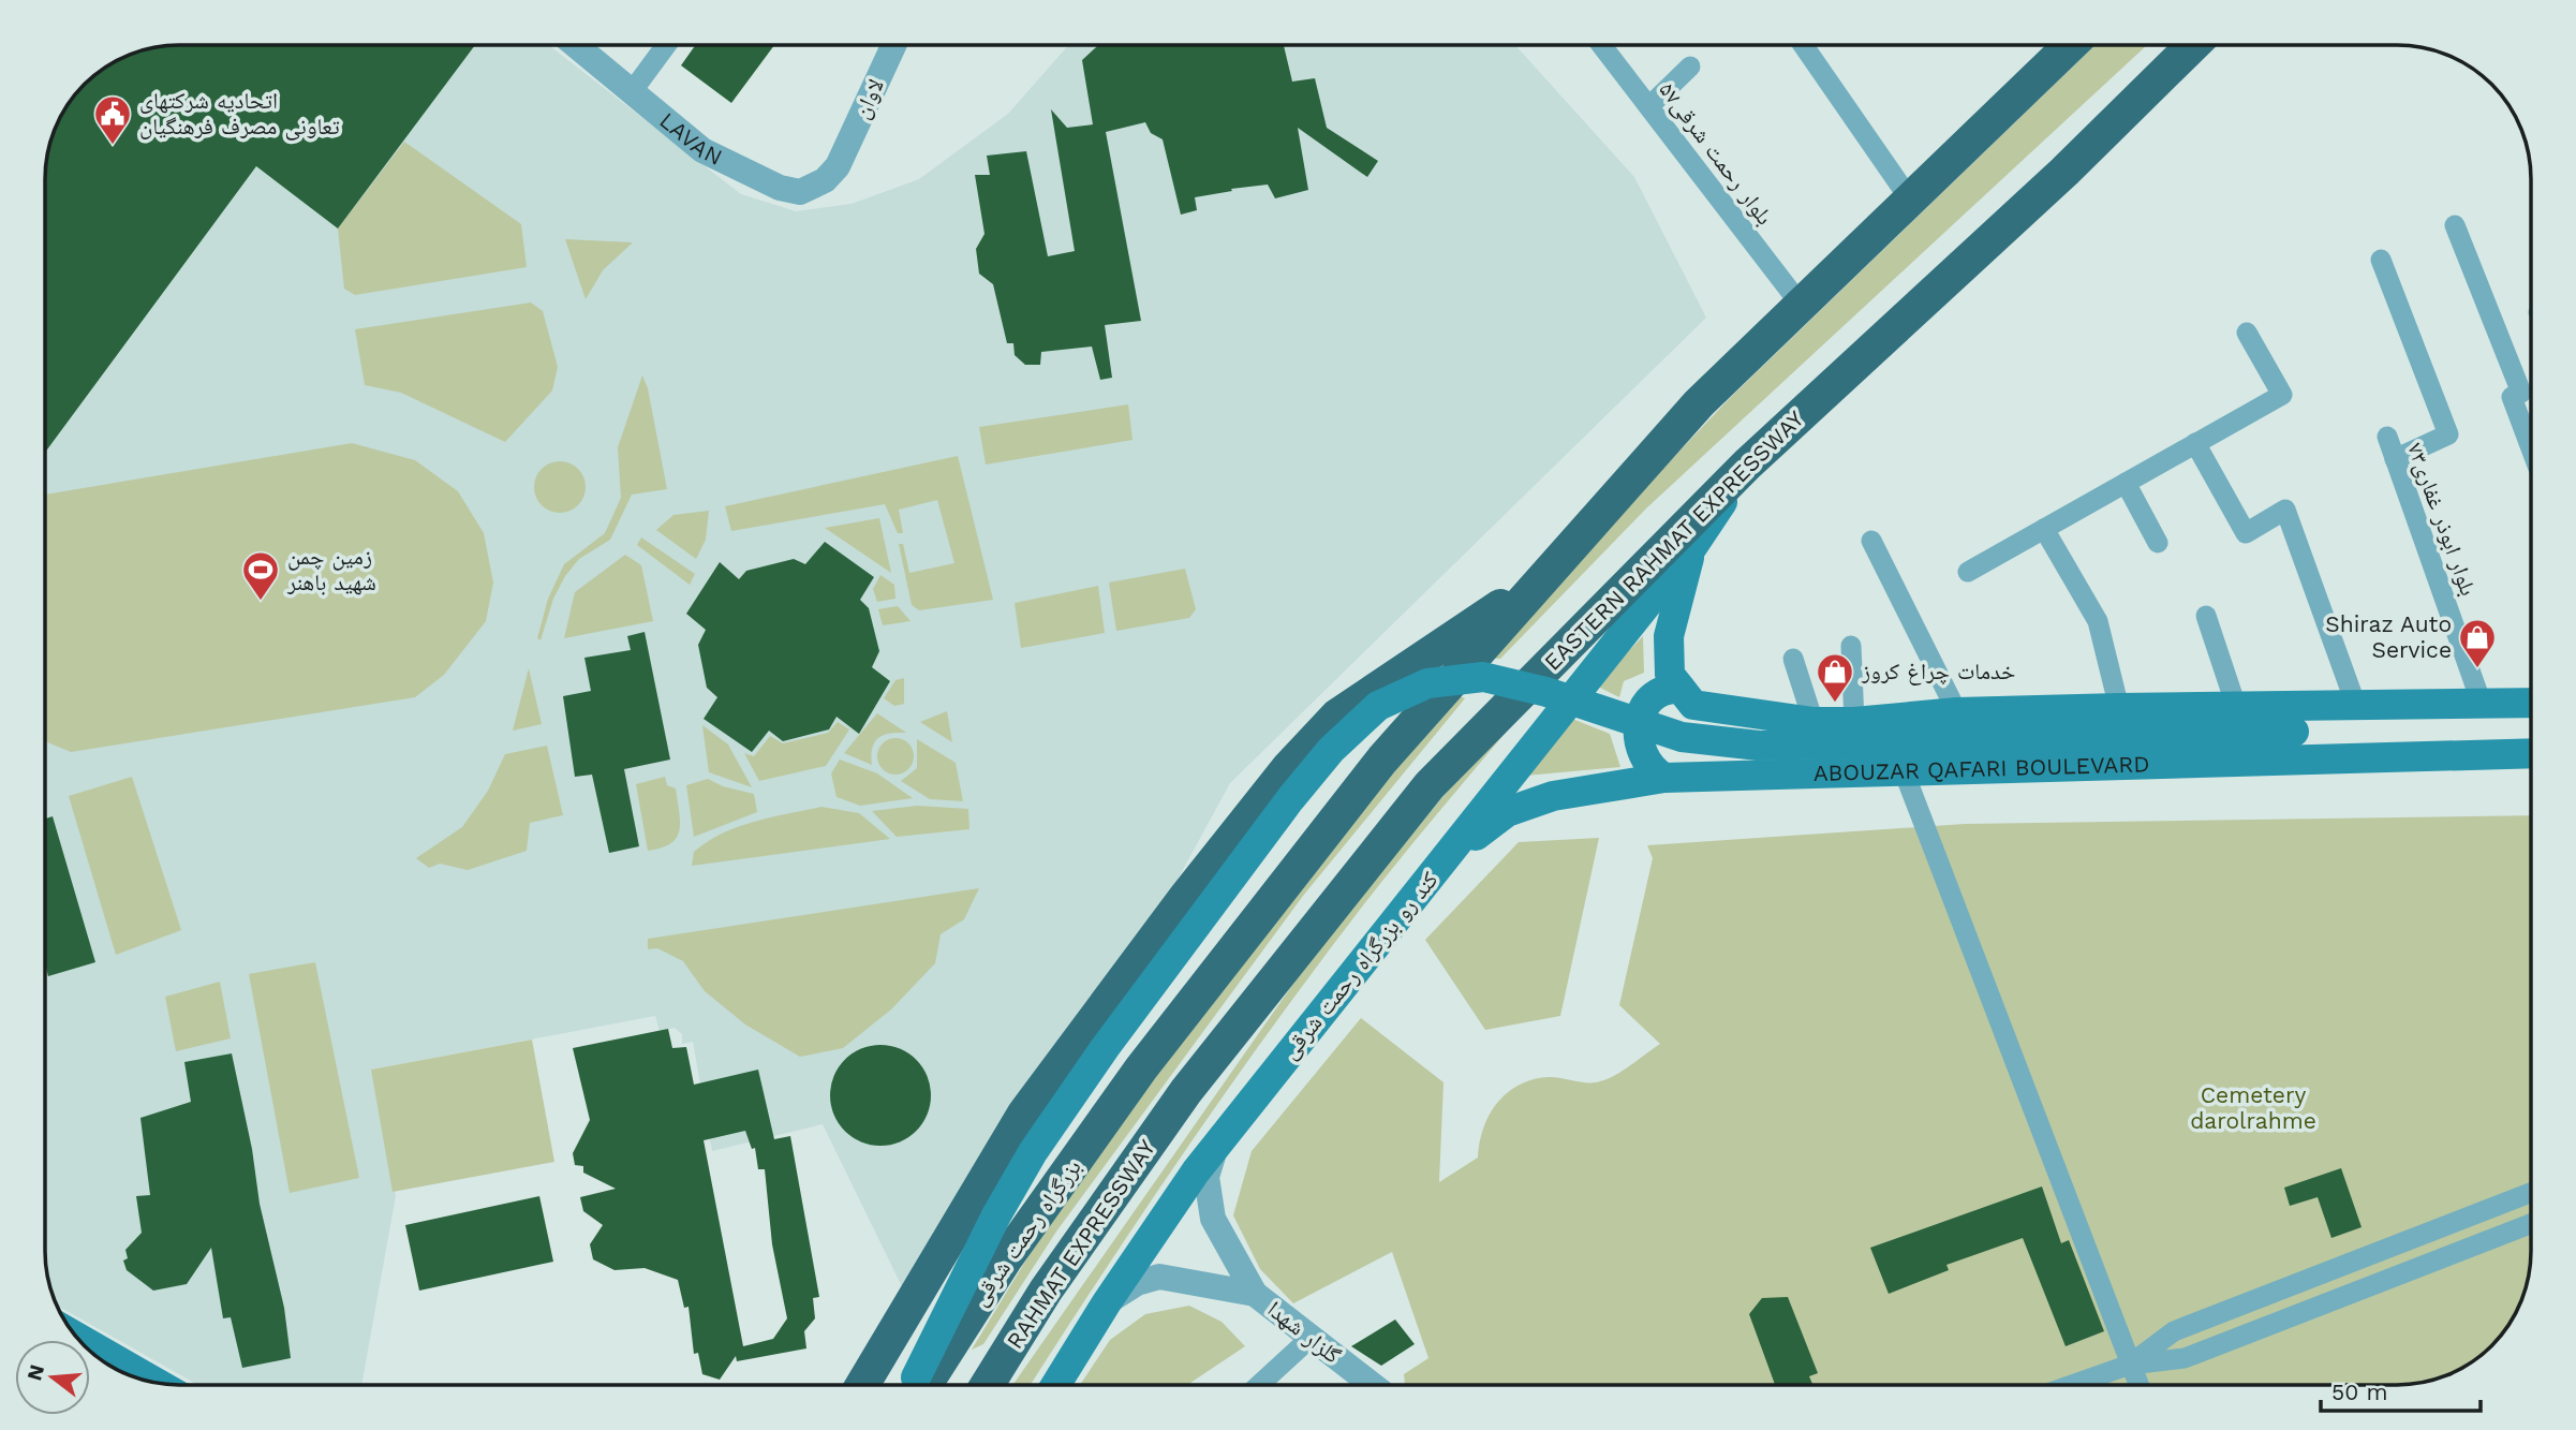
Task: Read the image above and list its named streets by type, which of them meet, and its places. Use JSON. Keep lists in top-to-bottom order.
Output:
{
  "streets": {
    "highway": ["EASTERN RAHMAT EXPRESSWAY", "بزرگراه رحمت شرقی", "RAHMAT EXPRESSWAY"],
    "main road": ["ABOUZAR QAFARI BOULEVARD", "کند رو بزرگراه رحمت شرقی"],
    "street": [
      "لاوان",
      "۵۷بلوار رحمت شرقی",
      "بلوار ابوذر غفاری۷۳",
      "گلزار شهدا"
    ]
  },
  "crossings": [
    ["EASTERN RAHMAT EXPRESSWAY", "RAHMAT EXPRESSWAY"],
    ["ABOUZAR QAFARI BOULEVARD", "کند رو بزرگراه رحمت شرقی"],
    ["کند رو بزرگراه رحمت شرقی", "گلزار شهدا"]
  ],
  "parks": ["Cemetery darolrahme"],
  "places": {
    "public building": ["اتحادیه شرکتهای تعاونی مصرف فرهنگیان"],
    "sports": ["زمین چمن شهید باهنر"],
    "shop": ["Shiraz Auto Service", "خدمات چراغ کروز"]
  },
  "scale_bar": "50 m",
  "north": "left"
}
